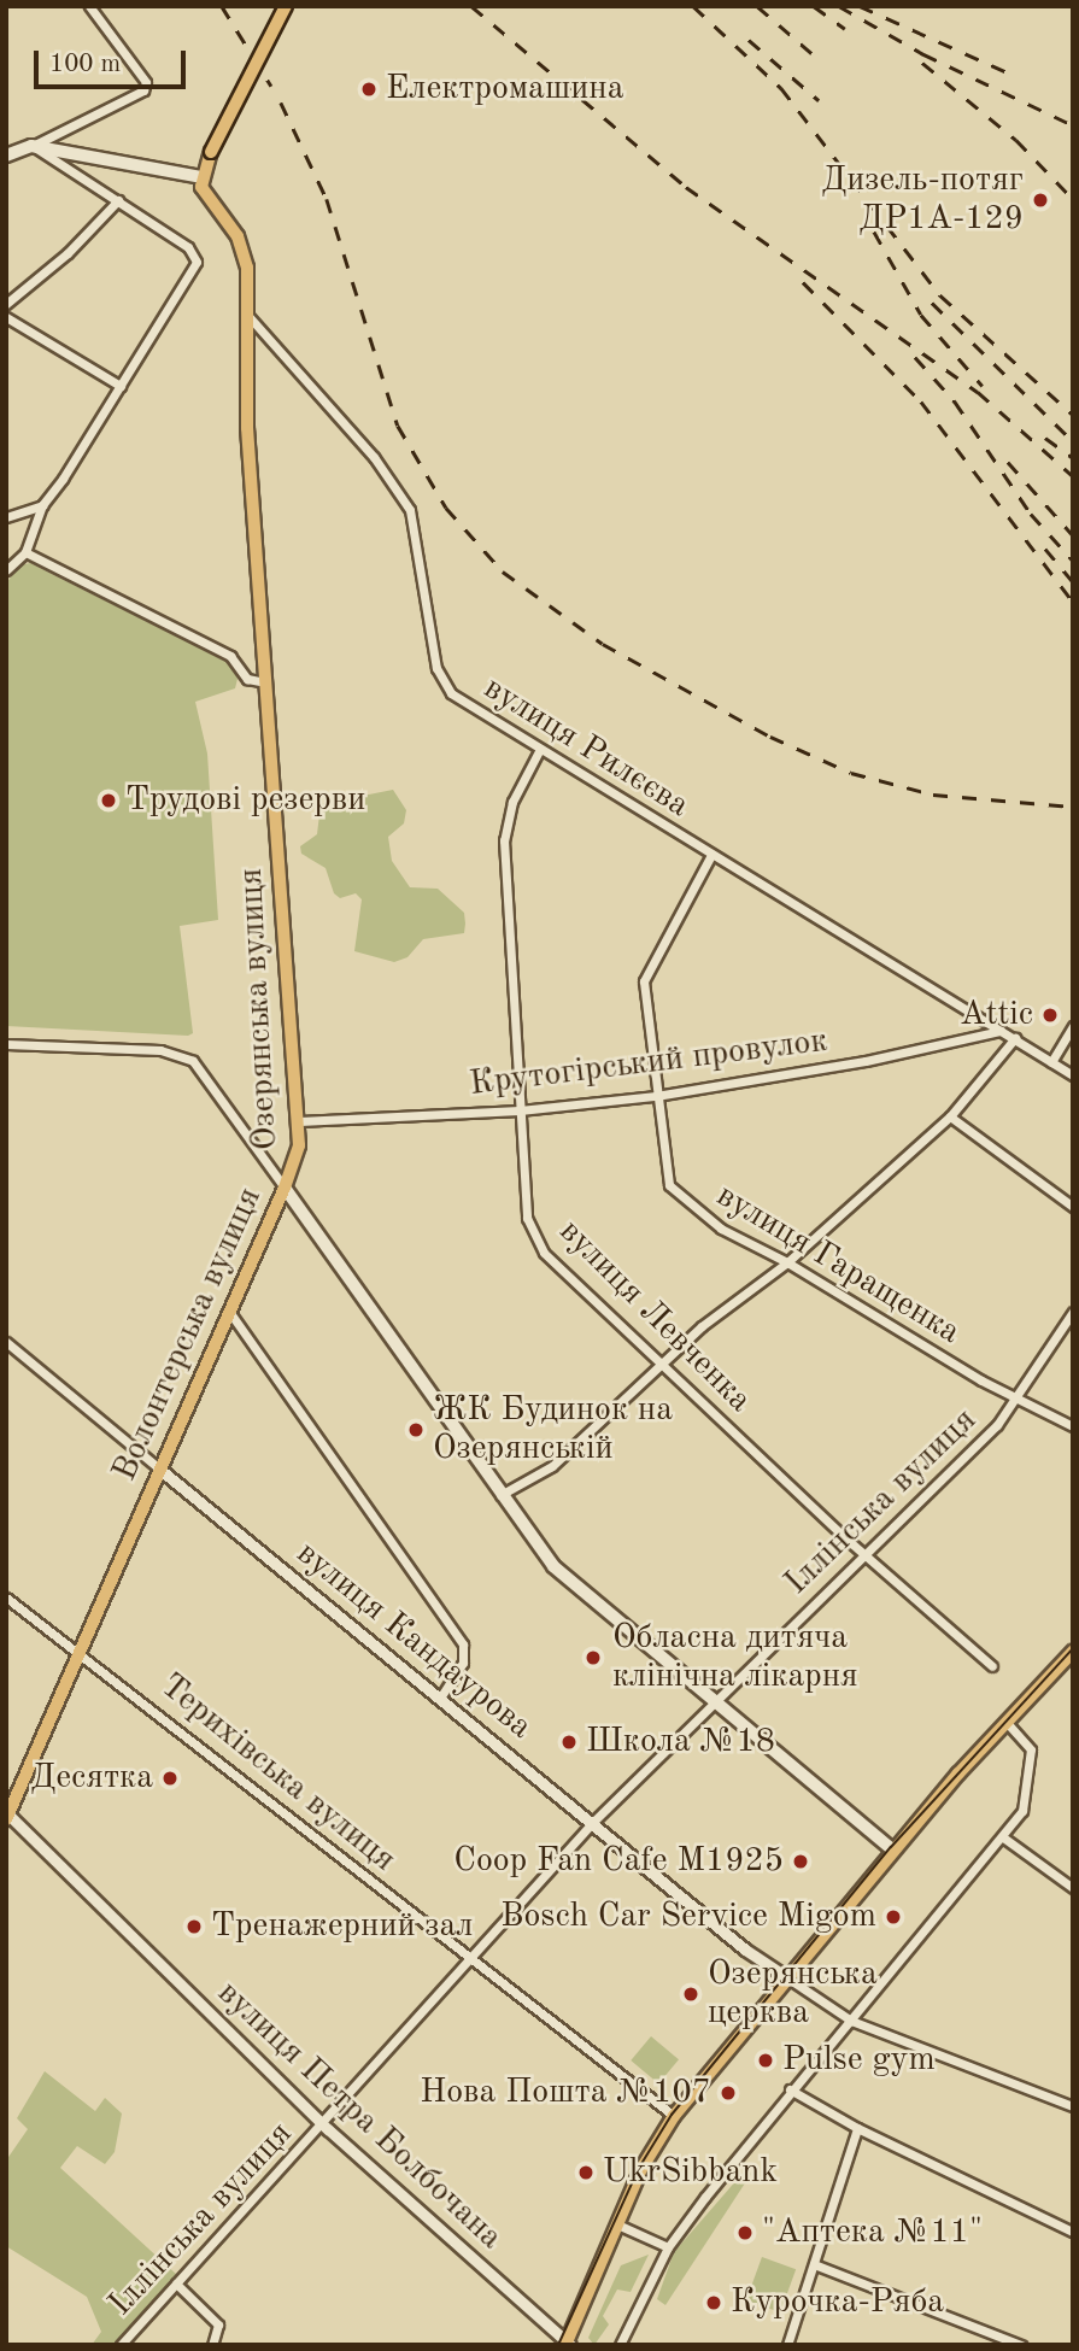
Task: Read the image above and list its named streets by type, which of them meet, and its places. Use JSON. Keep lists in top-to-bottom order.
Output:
{
  "streets": {
    "main road": ["Озерянська вулиця", "Волонтерська вулиця"],
    "street": [
      "вулиця Рилєєва",
      "Крутогірський провулок",
      "вулиця Гаращенка",
      "вулиця Левченка",
      "Іллінська вулиця",
      "вулиця Кандаурова",
      "Терихівська вулиця",
      "вулиця Петра Болбочана"
    ]
  },
  "crossings": [
    ["вулиця Рилєєва", "Озерянська вулиця"],
    ["вулиця Рилєєва", "Крутогірський провулок"],
    ["вулиця Рилєєва", "вулиця Гаращенка"],
    ["вулиця Рилєєва", "вулиця Левченка"],
    ["Озерянська вулиця", "Крутогірський провулок"],
    ["Озерянська вулиця", "Волонтерська вулиця"],
    ["Озерянська вулиця", "Іллінська вулиця"],
    ["Крутогірський провулок", "вулиця Гаращенка"],
    ["Крутогірський провулок", "вулиця Левченка"],
    ["вулиця Гаращенка", "Іллінська вулиця"],
    ["вулиця Левченка", "Іллінська вулиця"],
    ["Волонтерська вулиця", "вулиця Кандаурова"],
    ["Волонтерська вулиця", "Терихівська вулиця"],
    ["Волонтерська вулиця", "вулиця Петра Болбочана"],
    ["Іллінська вулиця", "вулиця Кандаурова"],
    ["Іллінська вулиця", "Терихівська вулиця"],
    ["Іллінська вулиця", "вулиця Петра Болбочана"]
  ],
  "places": [
    "Електромашина",
    "Дизель-потяг ДР1А-129",
    "Трудові резерви",
    "Attic",
    "ЖК Будинок на Озерянській",
    "Обласна дитяча клінічна лікарня",
    "Школа №18",
    "Десятка",
    "Coop Fan Cafe M1925",
    "Bosch Car Service Migom",
    "Тренажерний зал",
    "Озерянська церква",
    "Pulse gym",
    "Нова Пошта №107",
    "UkrSibbank",
    "\"Аптека №11\"",
    "Курочка-Ряба"
  ],
  "scale_bar": "100 m"
}
